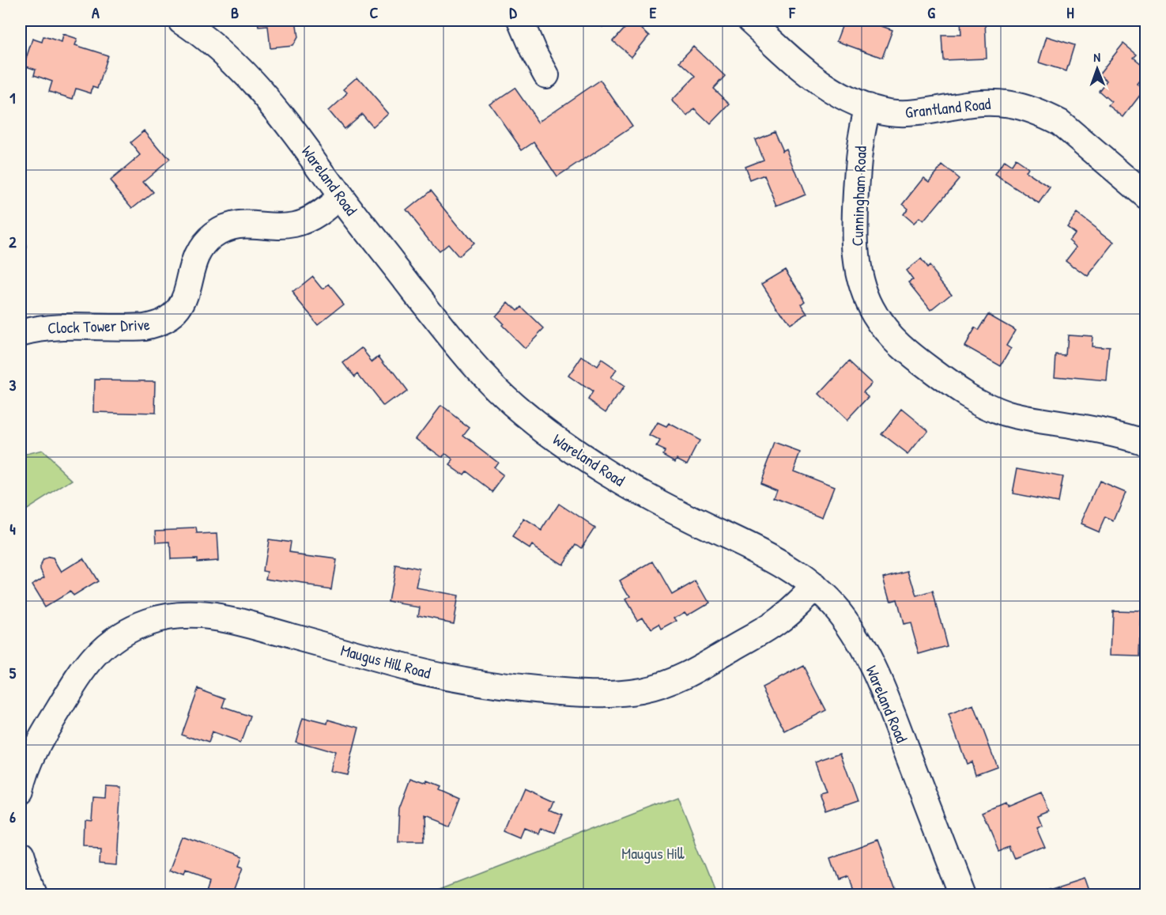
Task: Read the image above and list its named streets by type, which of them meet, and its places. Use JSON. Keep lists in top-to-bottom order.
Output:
{
  "streets": {
    "street": [
      "Grantland Road",
      "Wareland Road",
      "Cunningham Road",
      "Clock Tower Drive",
      "Maugus Hill Road"
    ]
  },
  "crossings": [
    ["Grantland Road", "Cunningham Road"],
    ["Wareland Road", "Clock Tower Drive"],
    ["Wareland Road", "Maugus Hill Road"]
  ],
  "parks": ["Maugus Hill"],
  "north": "top",
  "grid": {
    "columns": [
      "A",
      "B",
      "C",
      "D",
      "E",
      "F",
      "G",
      "H"
    ],
    "rows": [
      "1",
      "2",
      "3",
      "4",
      "5",
      "6"
    ]
  }
}
